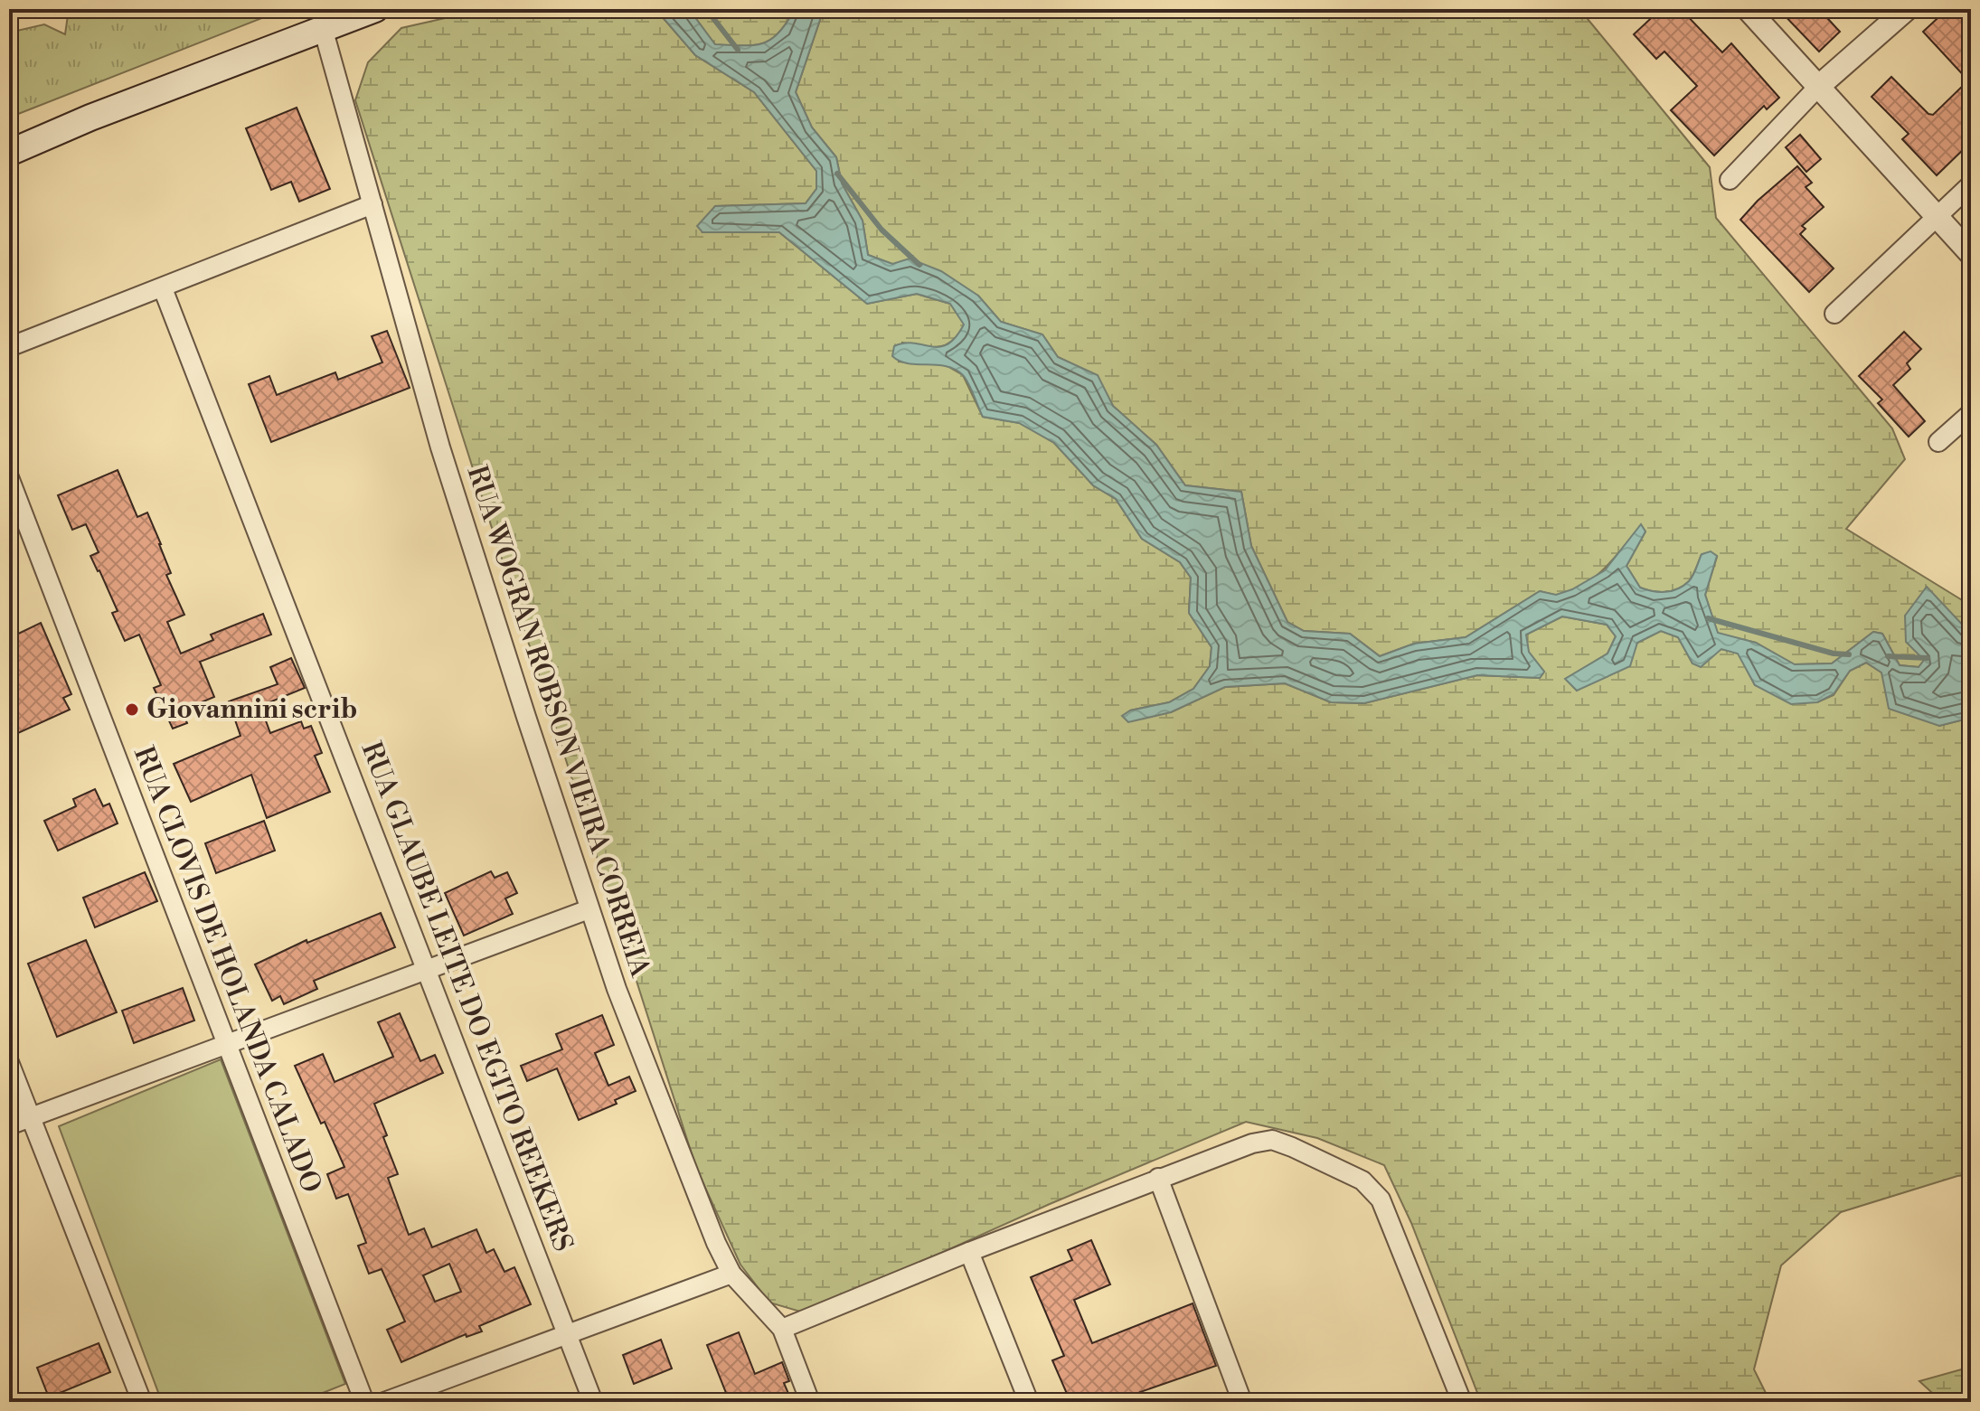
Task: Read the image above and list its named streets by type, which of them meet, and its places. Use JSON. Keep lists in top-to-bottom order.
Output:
{
  "streets": {
    "street": ["RUA WOGRAN ROBSON VIEIRA CORREIA", "RUA CLOVIS DE HOLANDA CALADO", "RUA GLAUBE LEITE DO EGITO REEKERS"]
  },
  "places": ["Giovannini scrib"]
}
